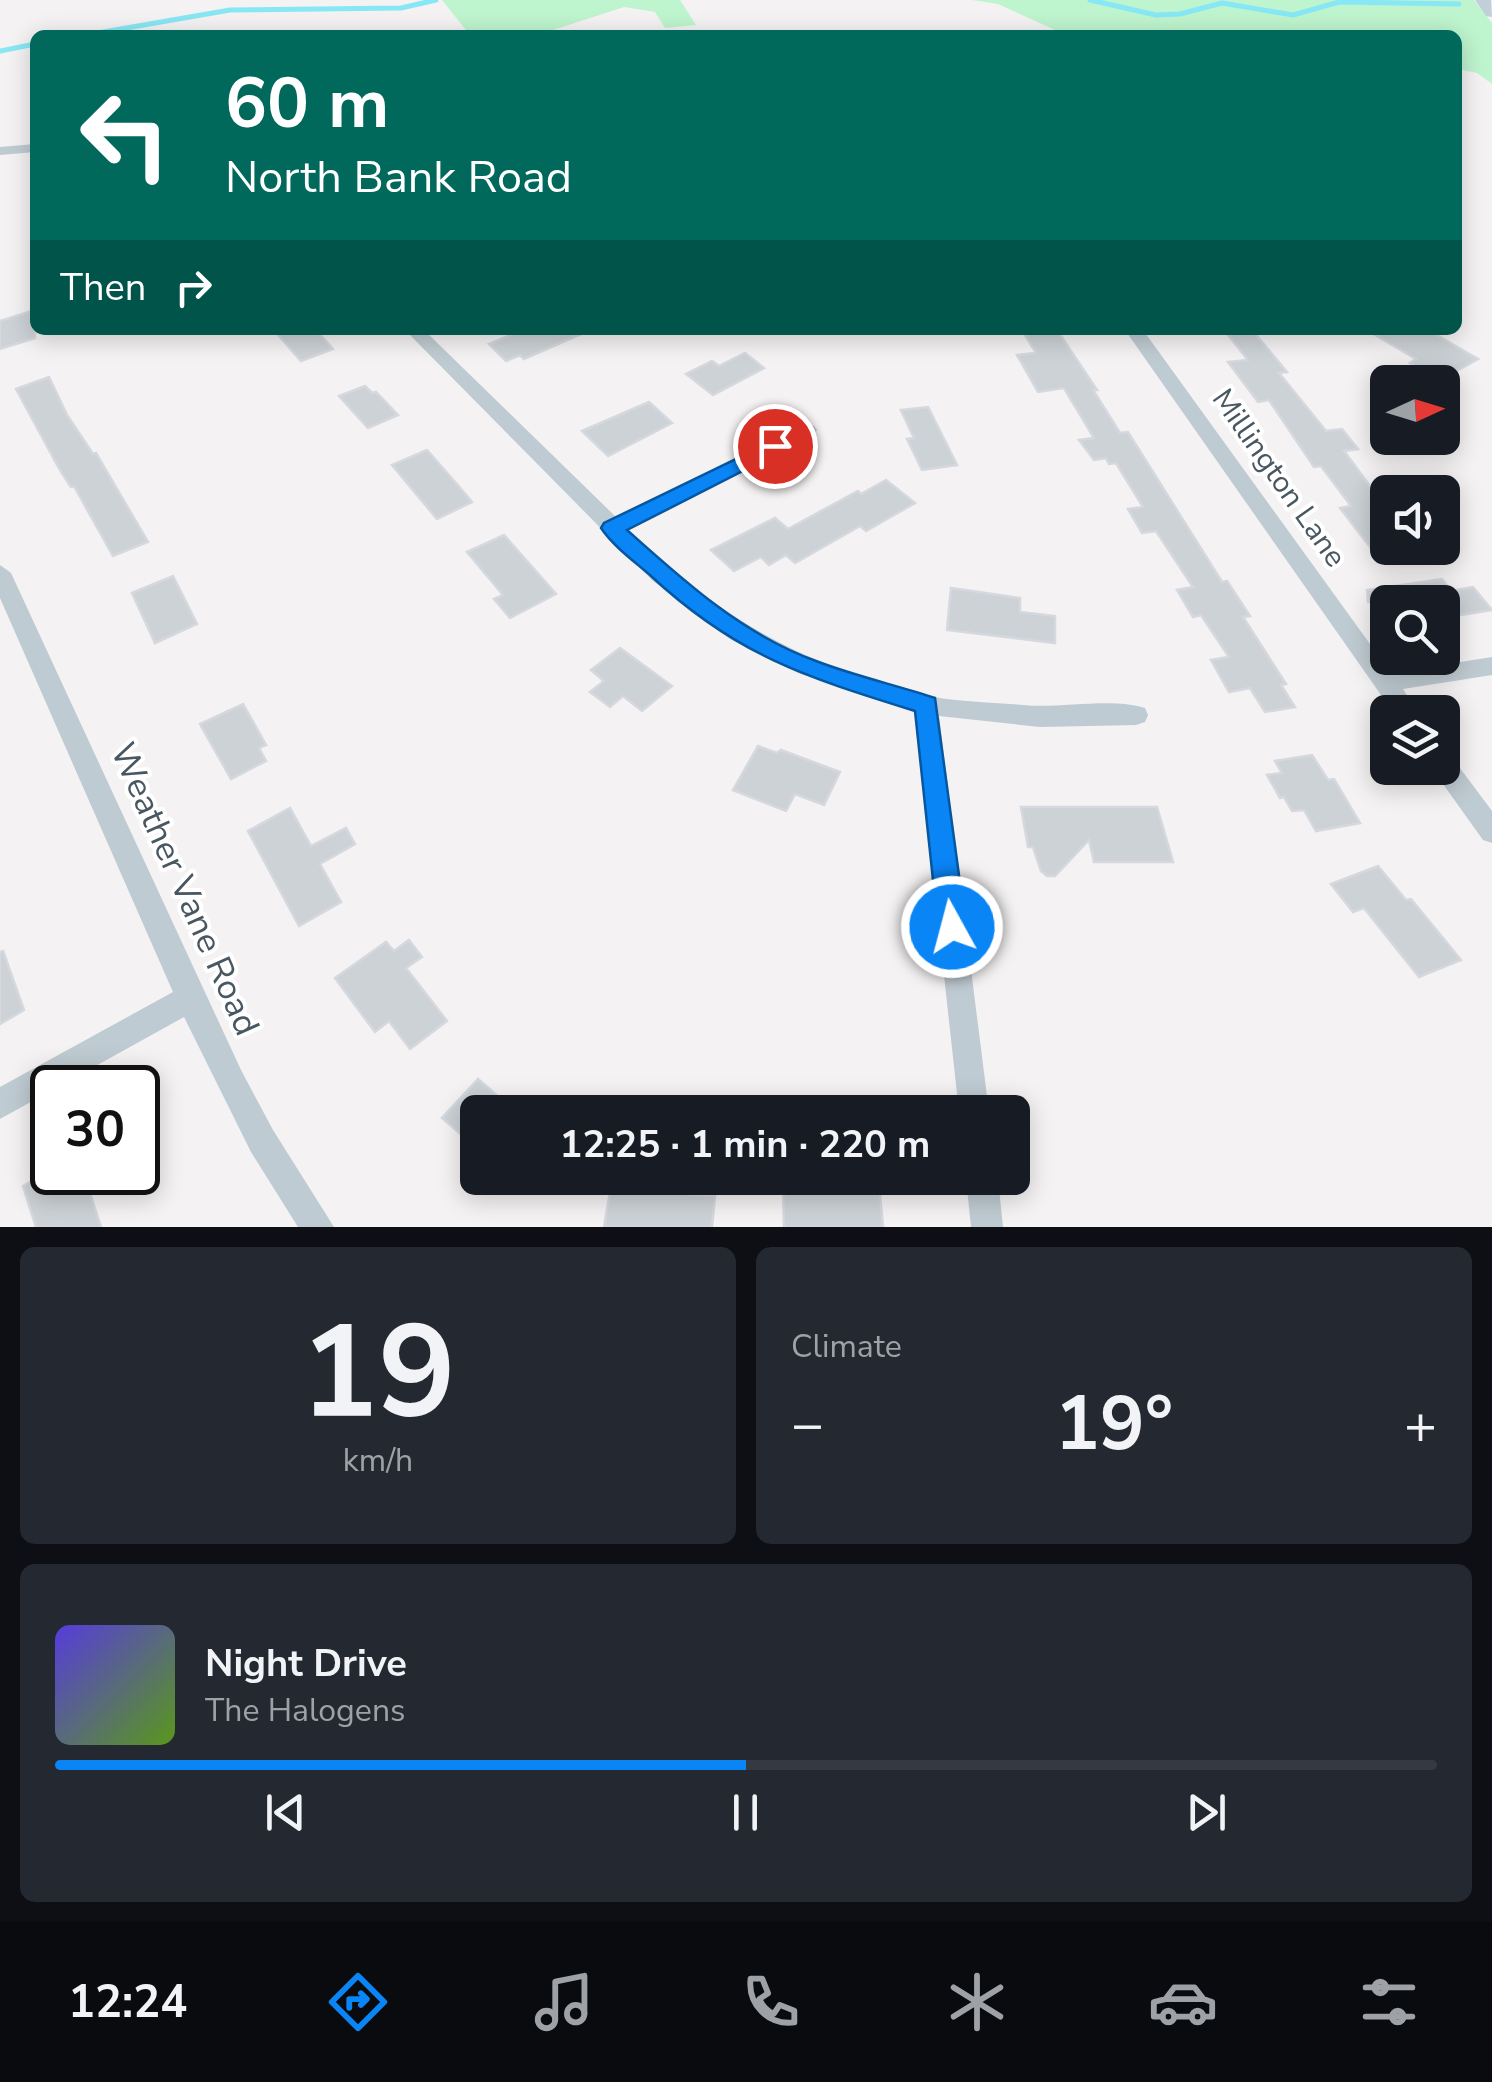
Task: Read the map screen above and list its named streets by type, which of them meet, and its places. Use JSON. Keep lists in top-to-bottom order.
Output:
{
  "streets": {
    "street": ["Millington Lane", "Weather Vane Road"]
  },
  "north": "right",
  "page": {
    "turn": ["60 m", "North Bank Road"],
    "then": "Then",
    "limit": "30",
    "trip": "12:25 · 1 min · 220 m",
    "tile": [
      ["19", "km/h"],
      "Climate"
    ],
    "heat": ["−", "19°", "+"],
    "song": ["Night Drive", "The Halogens"],
    "tabs": "12:24"
  }
}
